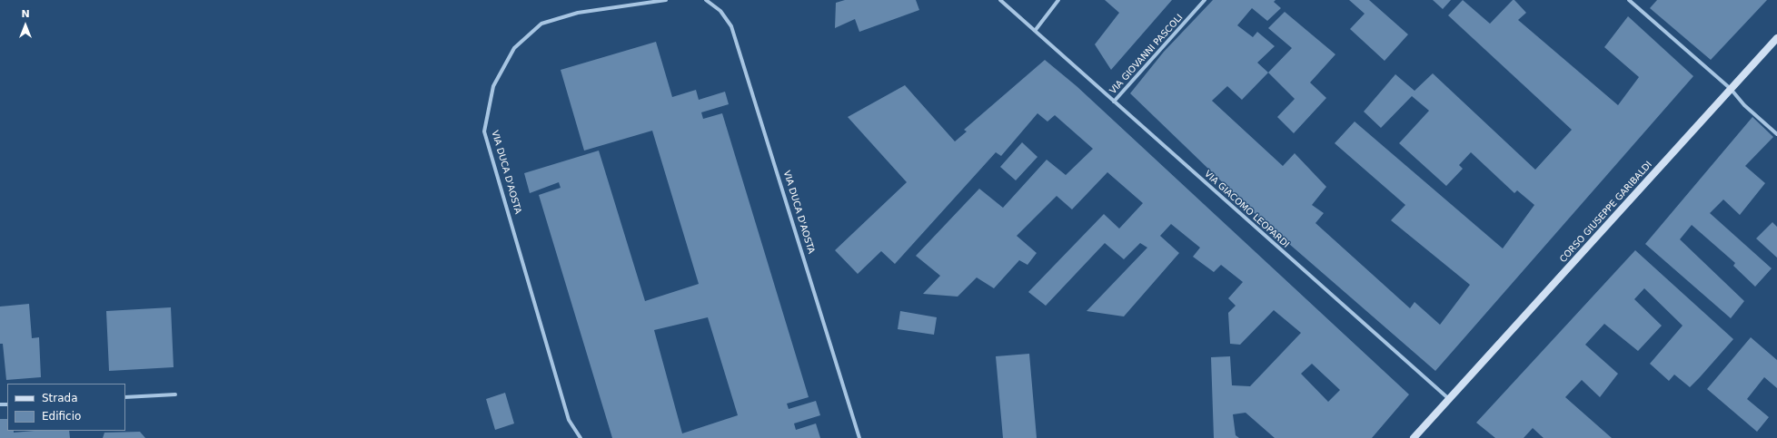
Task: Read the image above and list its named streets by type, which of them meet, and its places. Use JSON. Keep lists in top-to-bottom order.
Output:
{
  "streets": {
    "street": [
      "VIA GIOVANNI PASCOLI",
      "VIA DUCA D'AOSTA",
      "VIA GIACOMO LEOPARDI",
      "CORSO GIUSEPPE GARIBALDI"
    ]
  },
  "crossings": [
    ["VIA GIOVANNI PASCOLI", "VIA GIACOMO LEOPARDI"],
    ["VIA GIACOMO LEOPARDI", "CORSO GIUSEPPE GARIBALDI"]
  ],
  "legend": ["Strada", "Edificio"],
  "north": "top"
}
